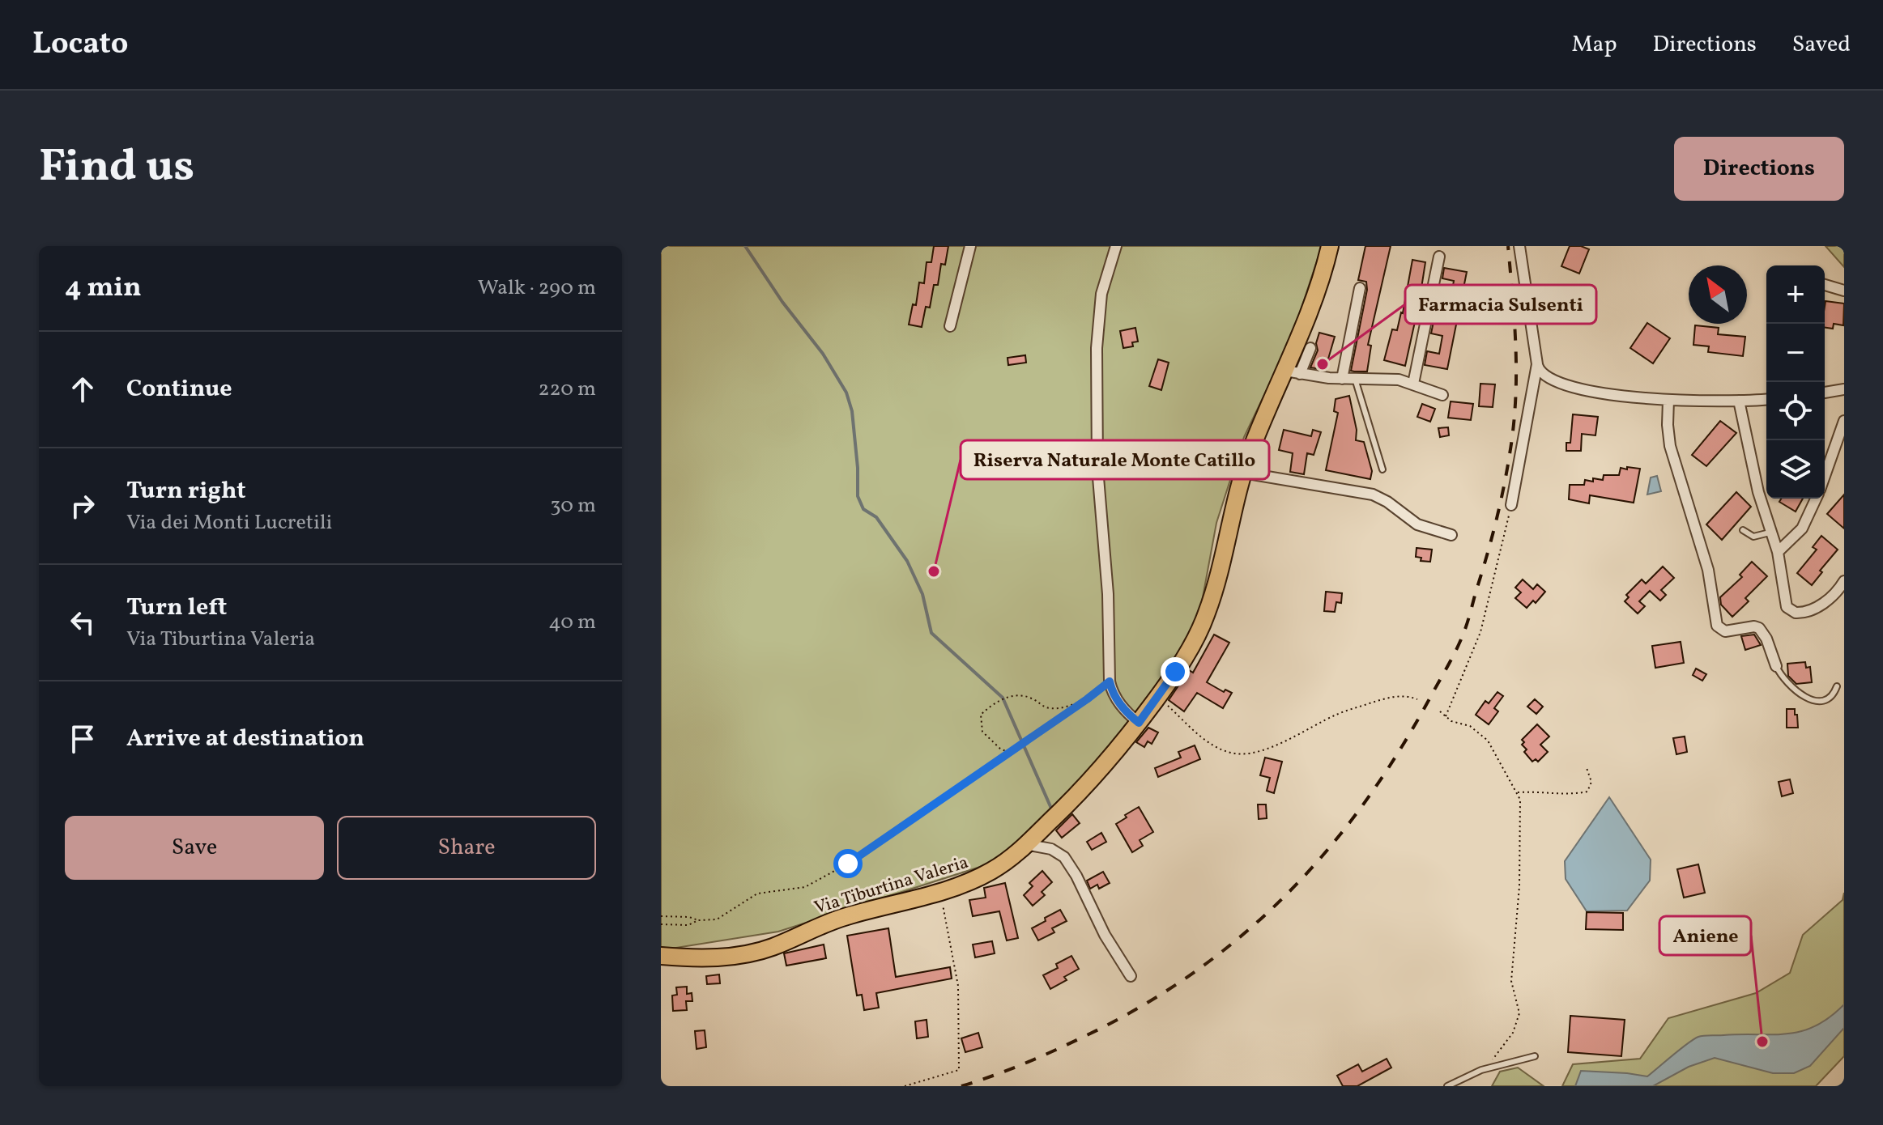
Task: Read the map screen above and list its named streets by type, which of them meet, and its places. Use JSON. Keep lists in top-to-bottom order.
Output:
{
  "streets": {
    "main road": ["Via Tiburtina Valeria"]
  },
  "places": ["Farmacia Sulsenti", "Riserva Naturale Monte Catillo", "Aniene"],
  "north": "top left",
  "page": {
    "header": "Locato",
    "nav": ["Map", "Directions", "Saved"],
    "title": "Find us",
    "buttons": [
      "Directions",
      ["Save", "Share"]
    ],
    "heading": ["4 min", "Walk · 290 m"],
    "map_buttons": ["+", "−"],
    "list": [
      ["Continue", "220 m"],
      ["Turn right", "Via dei Monti Lucretili", "30 m"],
      ["Turn left", "Via Tiburtina Valeria", "40 m"],
      "Arrive at destination"
    ]
  }
}
